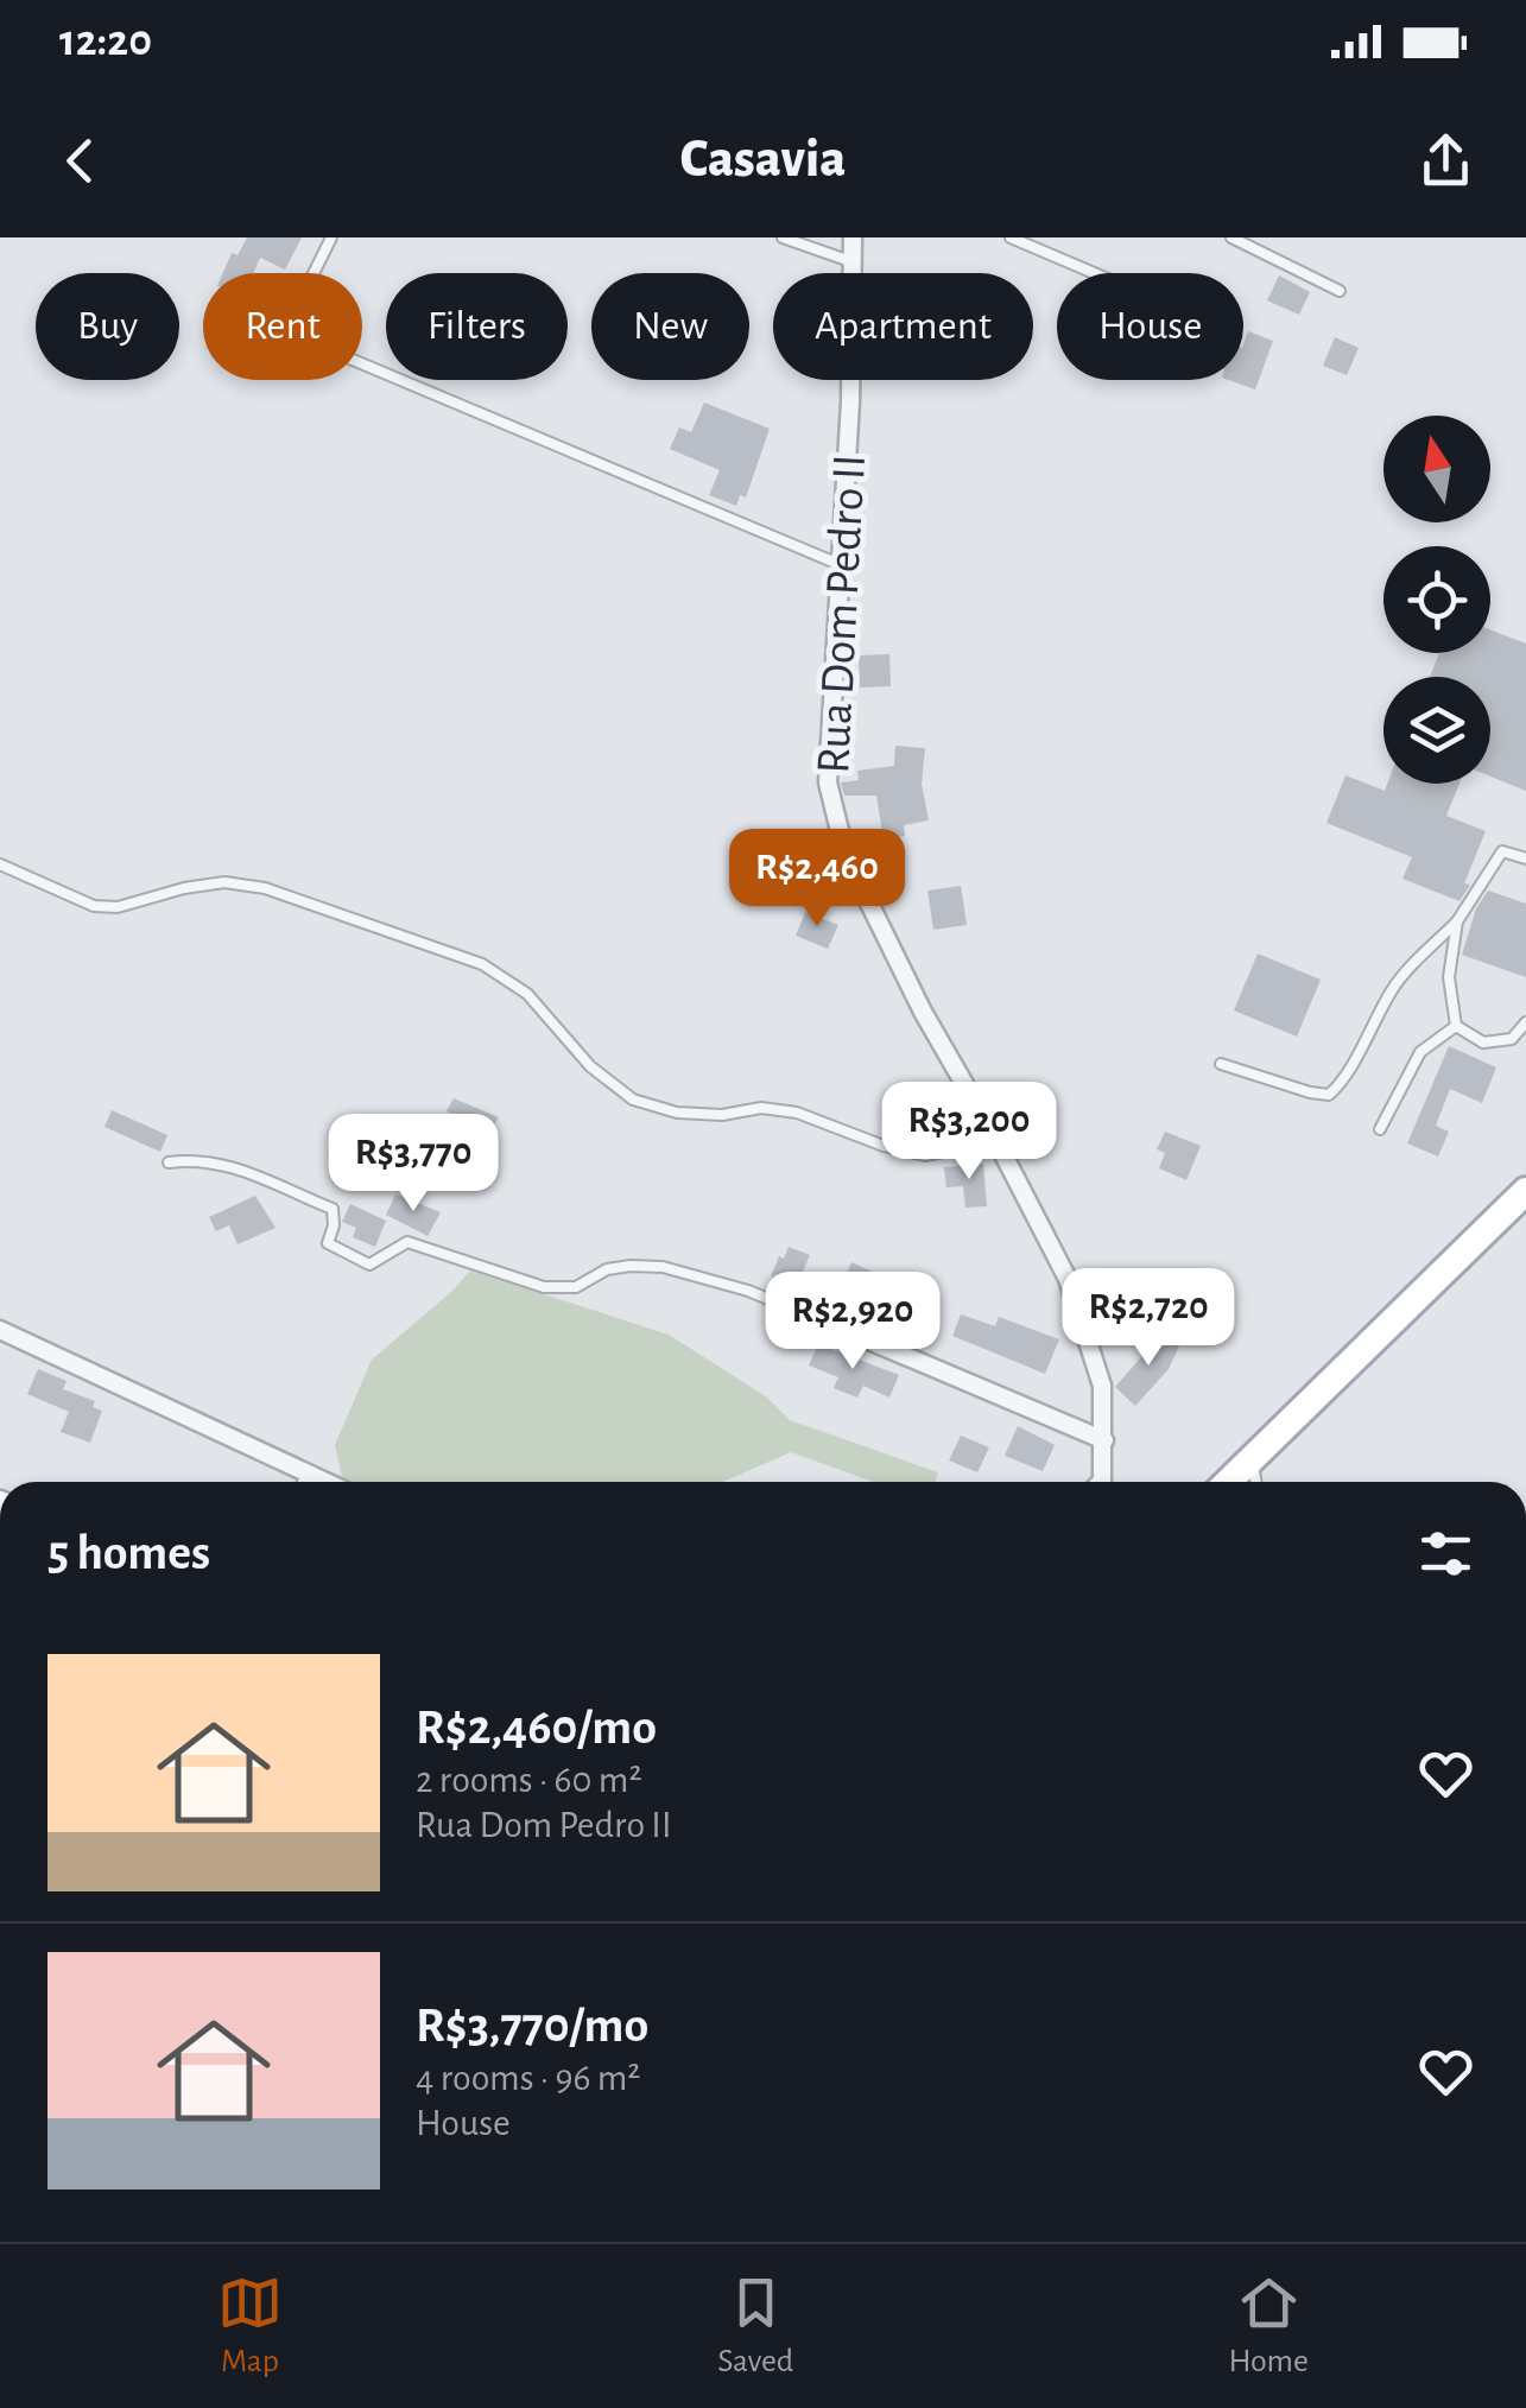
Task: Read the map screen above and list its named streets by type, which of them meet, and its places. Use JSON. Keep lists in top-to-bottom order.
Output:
{
  "streets": {
    "street": ["Rua Dom Pedro II"]
  },
  "north": "top",
  "page": {
    "status": "12:20",
    "header": "Casavia",
    "chip": [
      "Buy",
      "Rent",
      "Filters",
      "New",
      "Apartment",
      "House"
    ],
    "price": [
      "R$2,460",
      "R$3,200",
      "R$3,770",
      "R$2,720",
      "R$2,920"
    ],
    "heading": "5 homes",
    "list": [
      {
        "name": "R$2,460/mo",
        "note": "2 rooms · 60 m² · Rua Dom Pedro II"
      },
      {
        "name": "R$3,770/mo",
        "note": "4 rooms · 96 m² · House"
      }
    ],
    "tabs": ["Map", "Saved", "Home"]
  }
}
